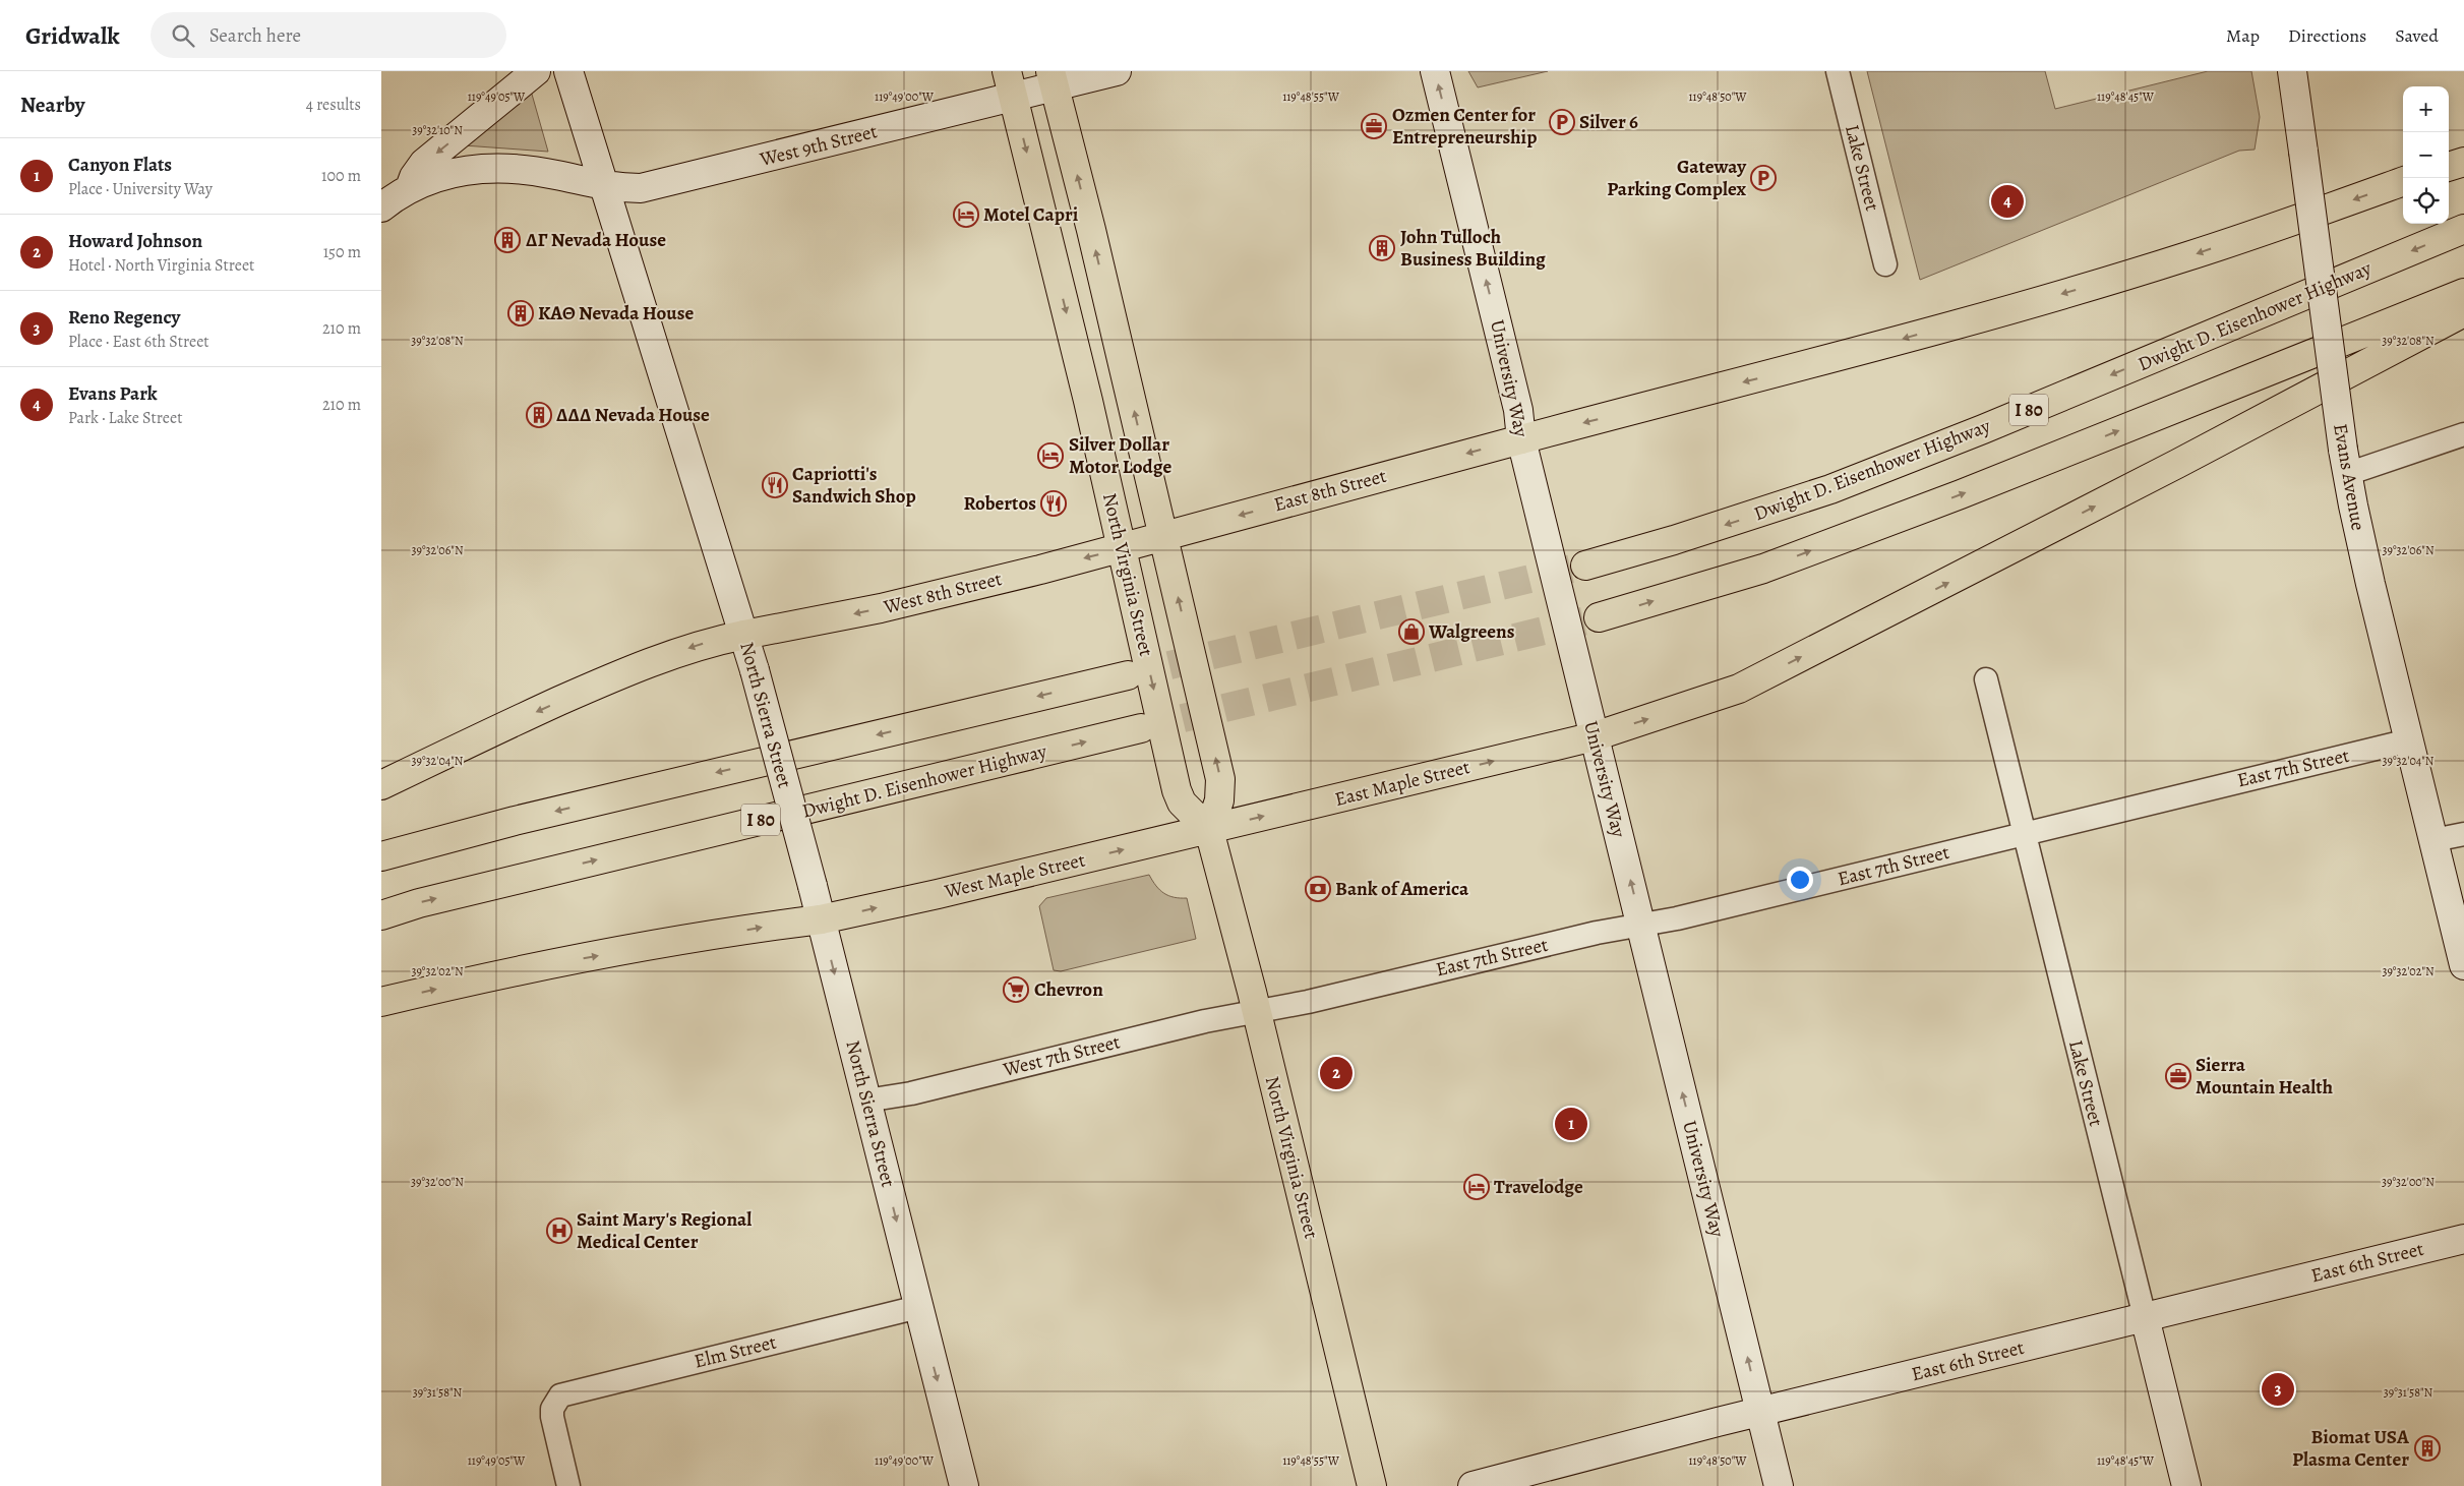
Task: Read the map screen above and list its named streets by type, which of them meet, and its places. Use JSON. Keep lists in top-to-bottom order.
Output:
{
  "streets": {
    "main road": [
      "West 9th Street",
      "Lake Street",
      "Dwight D. Eisenhower Highway",
      "University Way",
      "I 80",
      "Evans Avenue",
      "East 8th Street",
      "North Virginia Street",
      "West 8th Street",
      "North Sierra Street",
      "East Maple Street",
      "West Maple Street",
      "East 6th Street"
    ],
    "street": ["East 7th Street", "West 7th Street", "Elm Street"]
  },
  "crossings": [
    ["West 9th Street", "North Virginia Street"],
    ["West 9th Street", "North Sierra Street"],
    ["Lake Street", "East 7th Street"],
    ["Lake Street", "East 6th Street"],
    ["University Way", "East 8th Street"],
    ["University Way", "East 7th Street"],
    ["University Way", "East Maple Street"],
    ["University Way", "East 6th Street"],
    ["Evans Avenue", "East 7th Street"],
    ["East 8th Street", "North Virginia Street"],
    ["East 8th Street", "West 8th Street"],
    ["North Virginia Street", "West 8th Street"],
    ["North Virginia Street", "East 7th Street"],
    ["North Virginia Street", "East Maple Street"],
    ["North Virginia Street", "West Maple Street"],
    ["North Virginia Street", "West 7th Street"],
    ["West 8th Street", "North Sierra Street"],
    ["North Sierra Street", "West Maple Street"],
    ["North Sierra Street", "West 7th Street"],
    ["North Sierra Street", "Elm Street"],
    ["East 7th Street", "West 7th Street"],
    ["East Maple Street", "West Maple Street"]
  ],
  "one_way": ["University Way", "North Sierra Street"],
  "places": {
    "parking": ["Silver 6", "Gateway Parking Complex"],
    "office": ["Ozmen Center for Entrepreneurship", "Sierra Mountain Health"],
    "hotel": ["Motel Capri", "Silver Dollar Motor Lodge", "Travelodge"],
    "building": [
      "ΔΓ Nevada House",
      "John Tulloch Business Building",
      "ΚΑΘ Nevada House",
      "ΔΔΔ Nevada House",
      "Biomat USA Plasma Center"
    ],
    "restaurant": ["Capriotti's Sandwich Shop", "Robertos"],
    "shop": ["Walgreens"],
    "bank": ["Bank of America"],
    "supermarket": ["Chevron"],
    "hospital": ["Saint Mary's Regional Medical Center"]
  },
  "page": {
    "header": "Gridwalk",
    "search": "Search here",
    "nav": ["Map", "Directions", "Saved"],
    "heading": ["Nearby", "4 results"],
    "map_buttons": ["+", "−"],
    "list": [
      {
        "mark": "1",
        "name": "Canyon Flats",
        "note": "Place · University Way",
        "value": "100 m"
      },
      {
        "mark": "2",
        "name": "Howard Johnson",
        "note": "Hotel · North Virginia Street",
        "value": "150 m"
      },
      {
        "mark": "3",
        "name": "Reno Regency",
        "note": "Place · East 6th Street",
        "value": "210 m"
      },
      {
        "mark": "4",
        "name": "Evans Park",
        "note": "Park · Lake Street",
        "value": "210 m"
      }
    ],
    "pins": [
      "4",
      "2",
      "1",
      "3"
    ]
  },
  "coordinates": [
    "119°49'05\"W",
    "119°49'00\"W",
    "119°48'55\"W",
    "119°48'50\"W",
    "119°48'45\"W",
    "39°32'10\"N",
    "39°32'08\"N",
    "39°32'06\"N",
    "39°32'04\"N",
    "39°32'02\"N",
    "39°32'00\"N",
    "39°31'58\"N"
  ]
}
